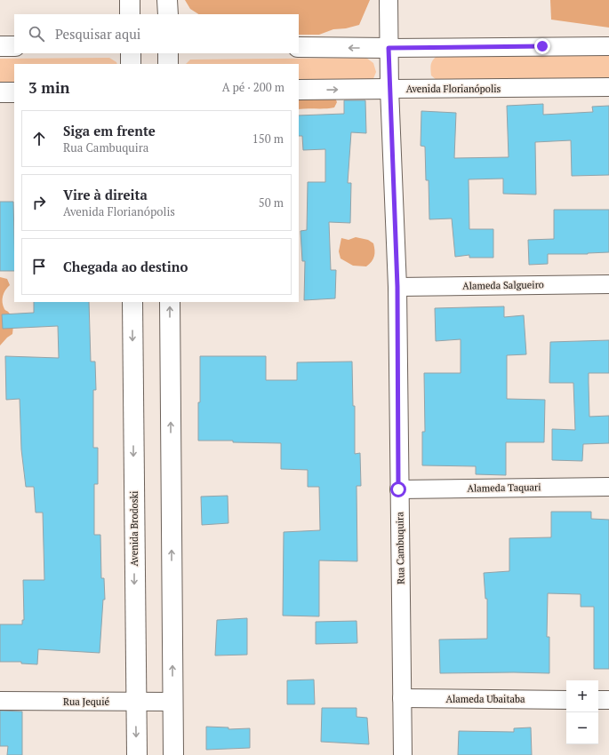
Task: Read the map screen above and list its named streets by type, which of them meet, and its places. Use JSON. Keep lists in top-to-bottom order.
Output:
{
  "streets": {
    "street": [
      "Avenida Florianópolis",
      "Alameda Salgueiro",
      "Alameda Taquari",
      "Avenida Brodoski",
      "Rua Cambuquira",
      "Alameda Ubaitaba",
      "Rua Jequié"
    ]
  },
  "crossings": [
    ["Avenida Florianópolis", "Rua Cambuquira"],
    ["Alameda Salgueiro", "Rua Cambuquira"],
    ["Alameda Taquari", "Rua Cambuquira"],
    ["Avenida Brodoski", "Rua Jequié"],
    ["Rua Cambuquira", "Alameda Ubaitaba"]
  ],
  "page": {
    "search": "Pesquisar aqui",
    "heading": ["3 min", "A pé · 200 m"],
    "list": [
      ["Siga em frente", "Rua Cambuquira", "150 m"],
      ["Vire à direita", "Avenida Florianópolis", "50 m"],
      "Chegada ao destino"
    ],
    "map_buttons": ["+", "−"]
  }
}
